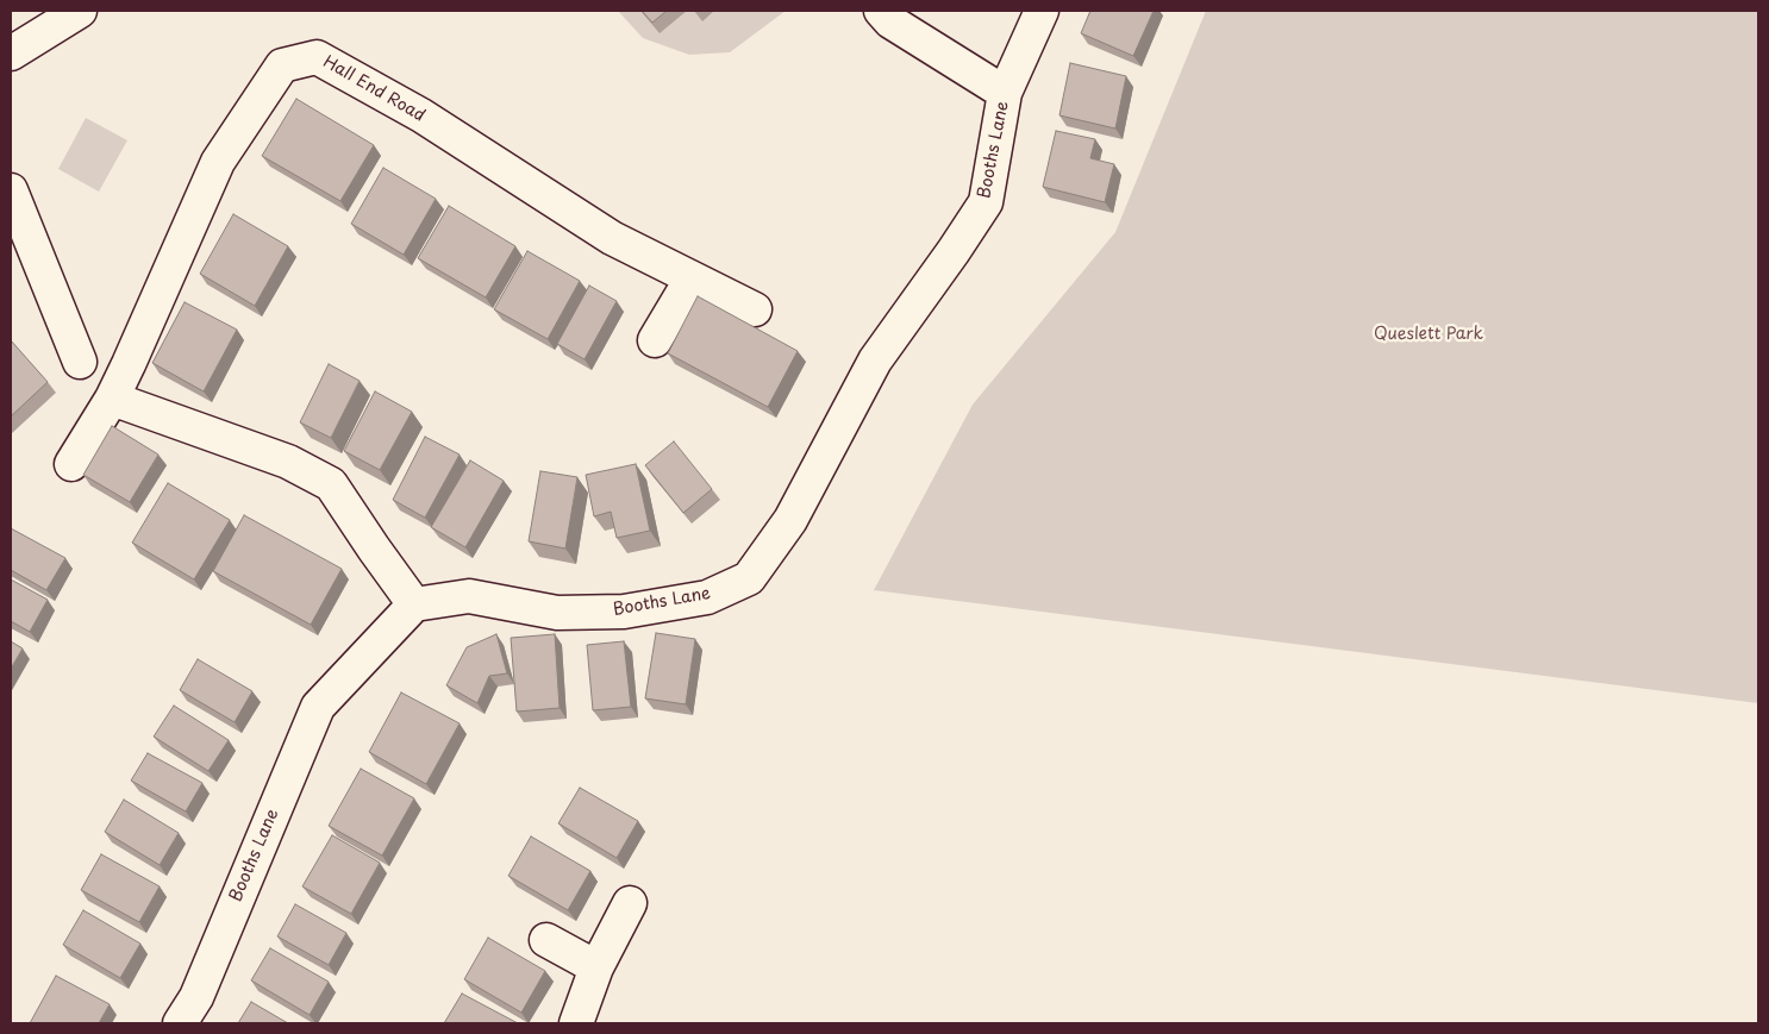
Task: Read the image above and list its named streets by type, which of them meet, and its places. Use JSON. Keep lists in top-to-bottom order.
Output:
{
  "streets": {
    "street": ["Hall End Road", "Booths Lane"]
  },
  "parks": ["Queslett Park"]
}
